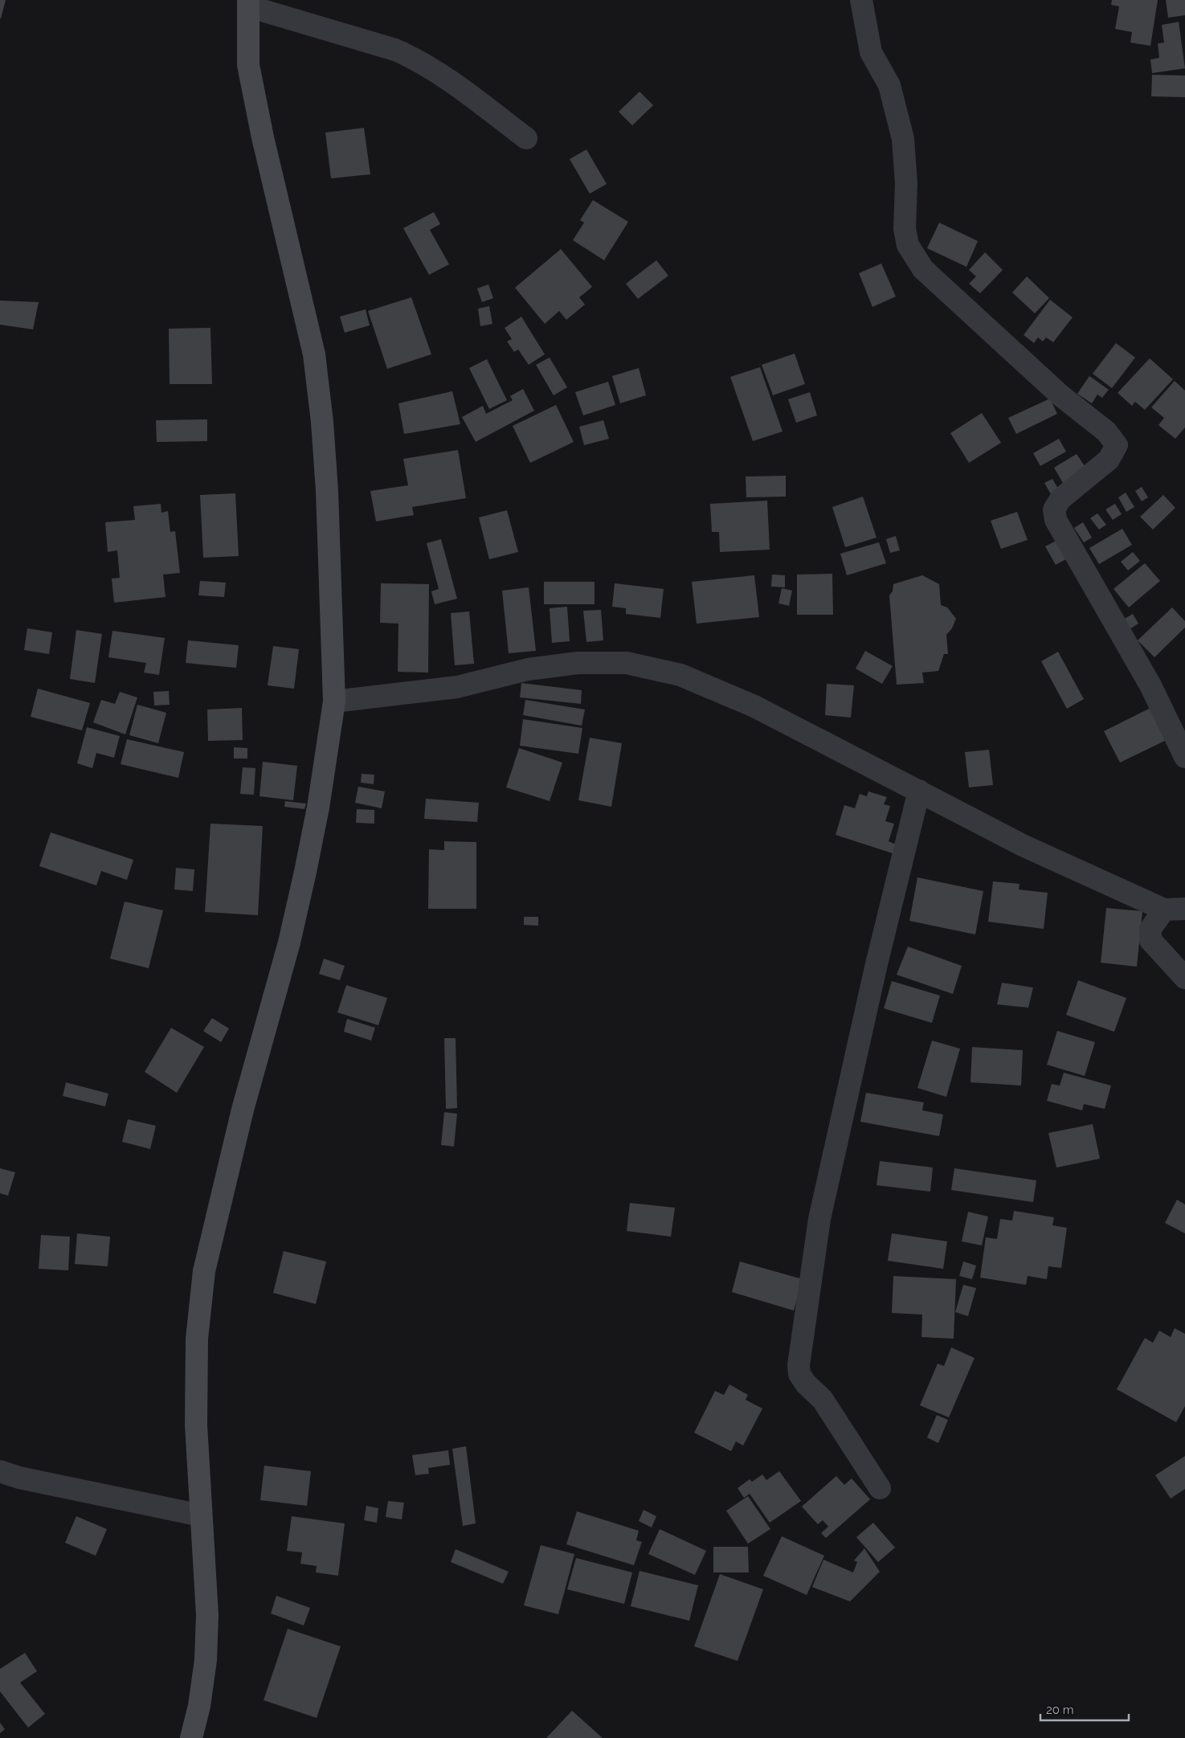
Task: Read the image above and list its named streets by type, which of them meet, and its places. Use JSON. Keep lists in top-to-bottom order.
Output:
{
  "scale_bar": "20 m"
}
